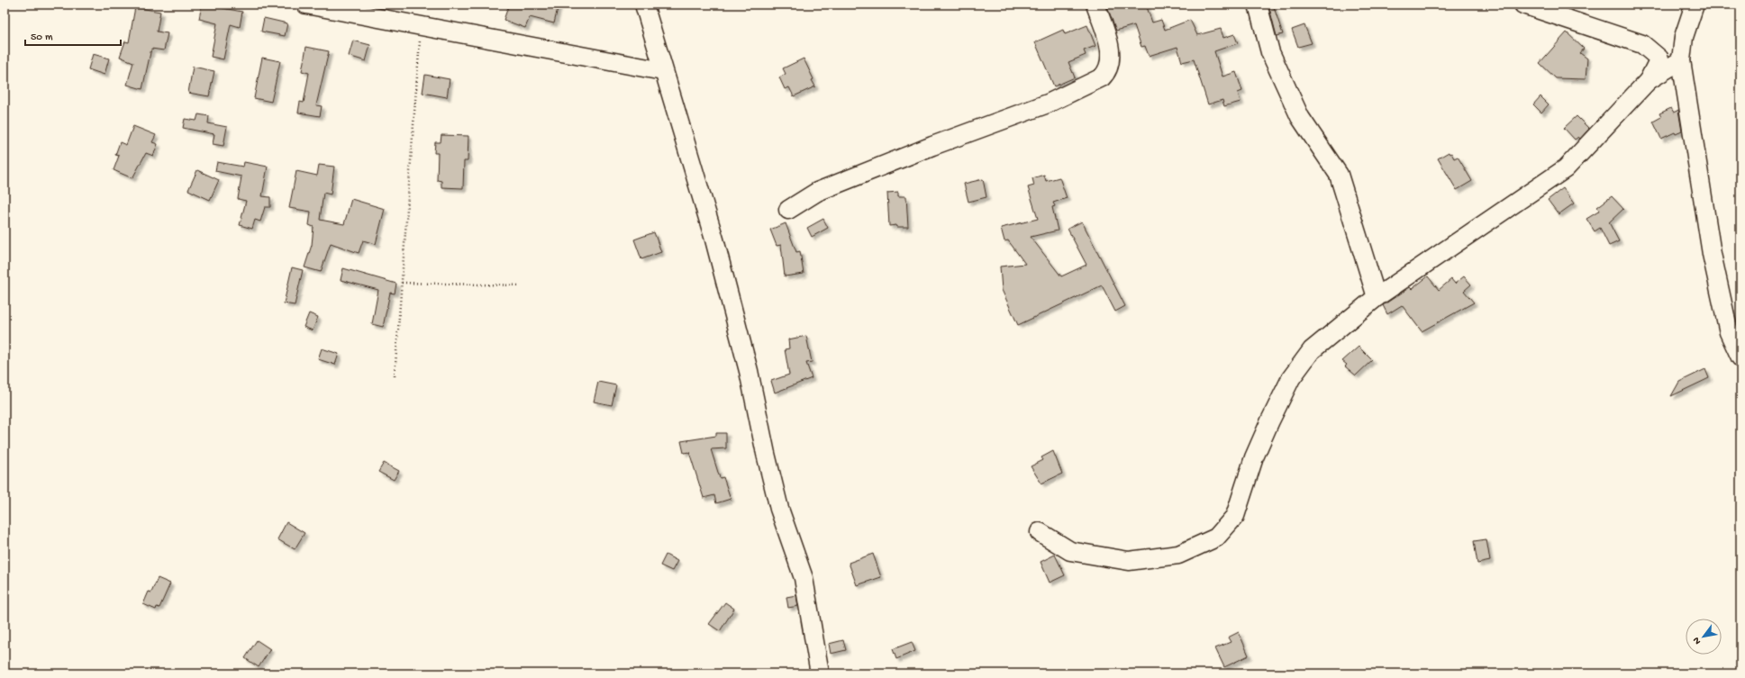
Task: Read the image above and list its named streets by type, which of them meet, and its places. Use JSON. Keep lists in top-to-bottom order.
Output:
{
  "scale_bar": "50 m",
  "north": "bottom left"
}
